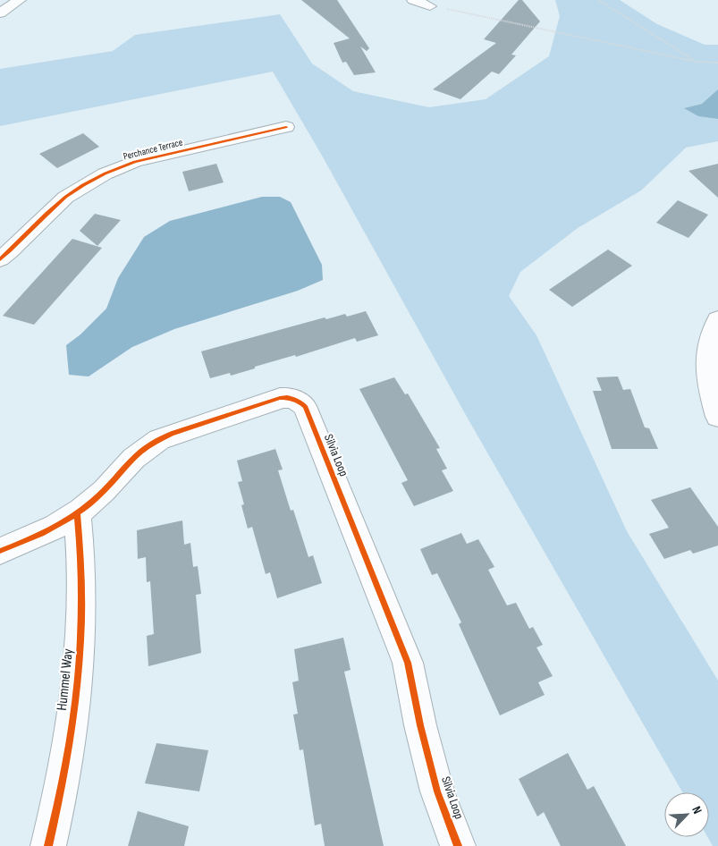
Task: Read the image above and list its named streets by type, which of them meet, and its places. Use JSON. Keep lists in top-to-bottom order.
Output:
{
  "streets": {
    "street": ["Perchance Terrace", "Silvia Loop", "Hummel Way"]
  },
  "crossings": [
    ["Silvia Loop", "Hummel Way"]
  ],
  "north": "top right"
}
